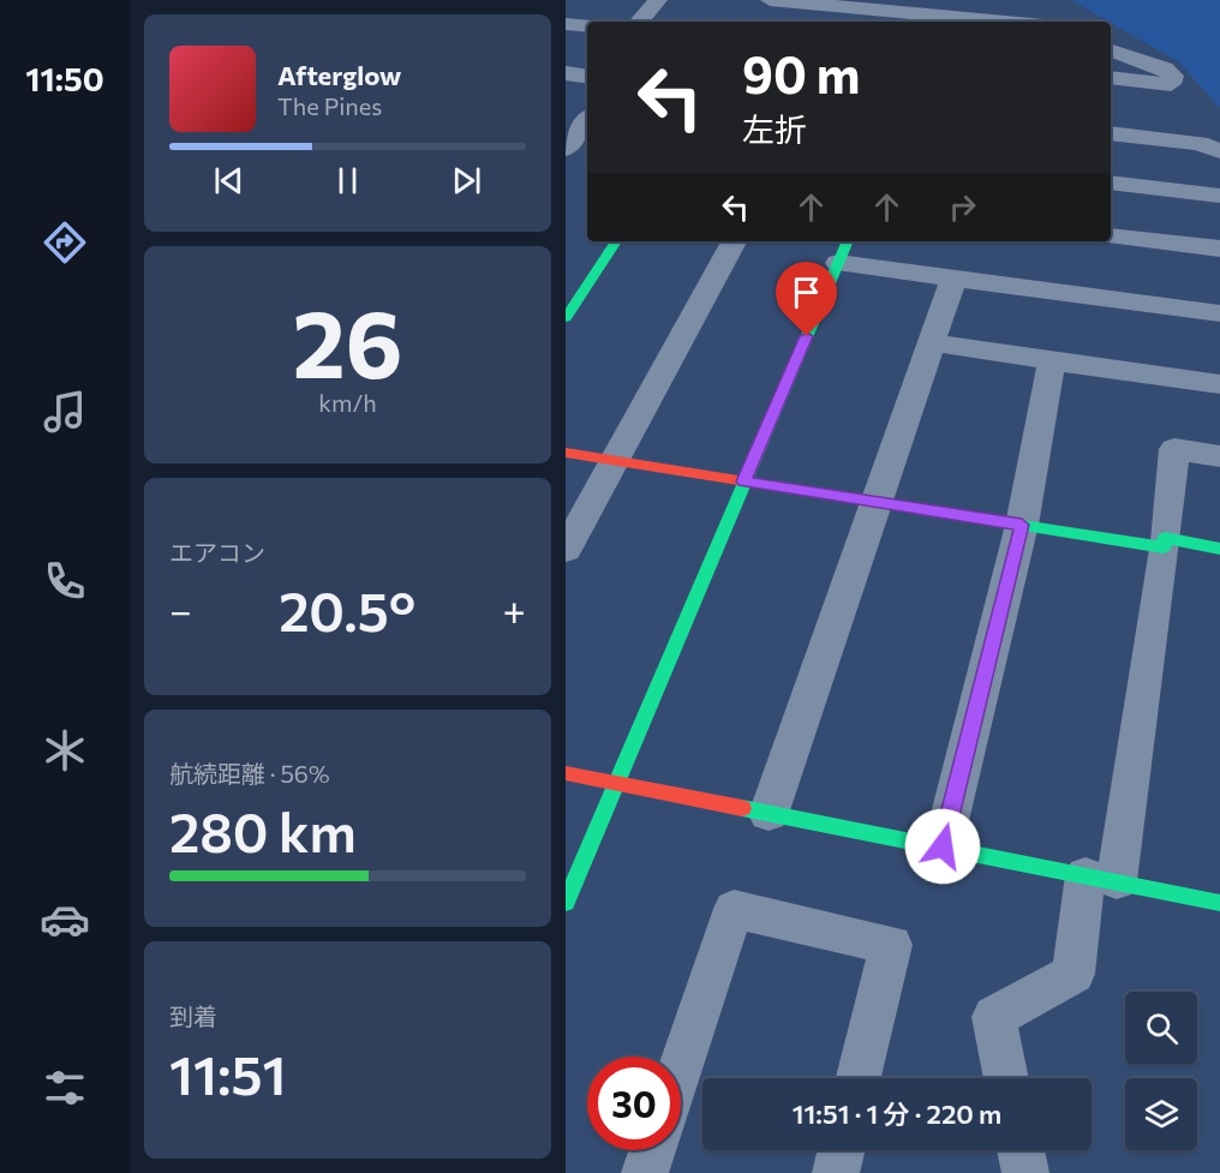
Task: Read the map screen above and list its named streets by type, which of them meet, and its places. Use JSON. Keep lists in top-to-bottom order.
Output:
{
  "page": {
    "tabs": "11:50",
    "turn": ["90 m", "左折"],
    "song": ["Afterglow", "The Pines"],
    "tile": [
      ["26", "km/h"],
      "エアコン",
      ["航続距離 · 56%", "280 km"],
      ["到着", "11:51"]
    ],
    "heat": ["−", "20.5°", "+"],
    "limit": "30",
    "trip": "11:51 · 1 分 · 220 m"
  }
}
